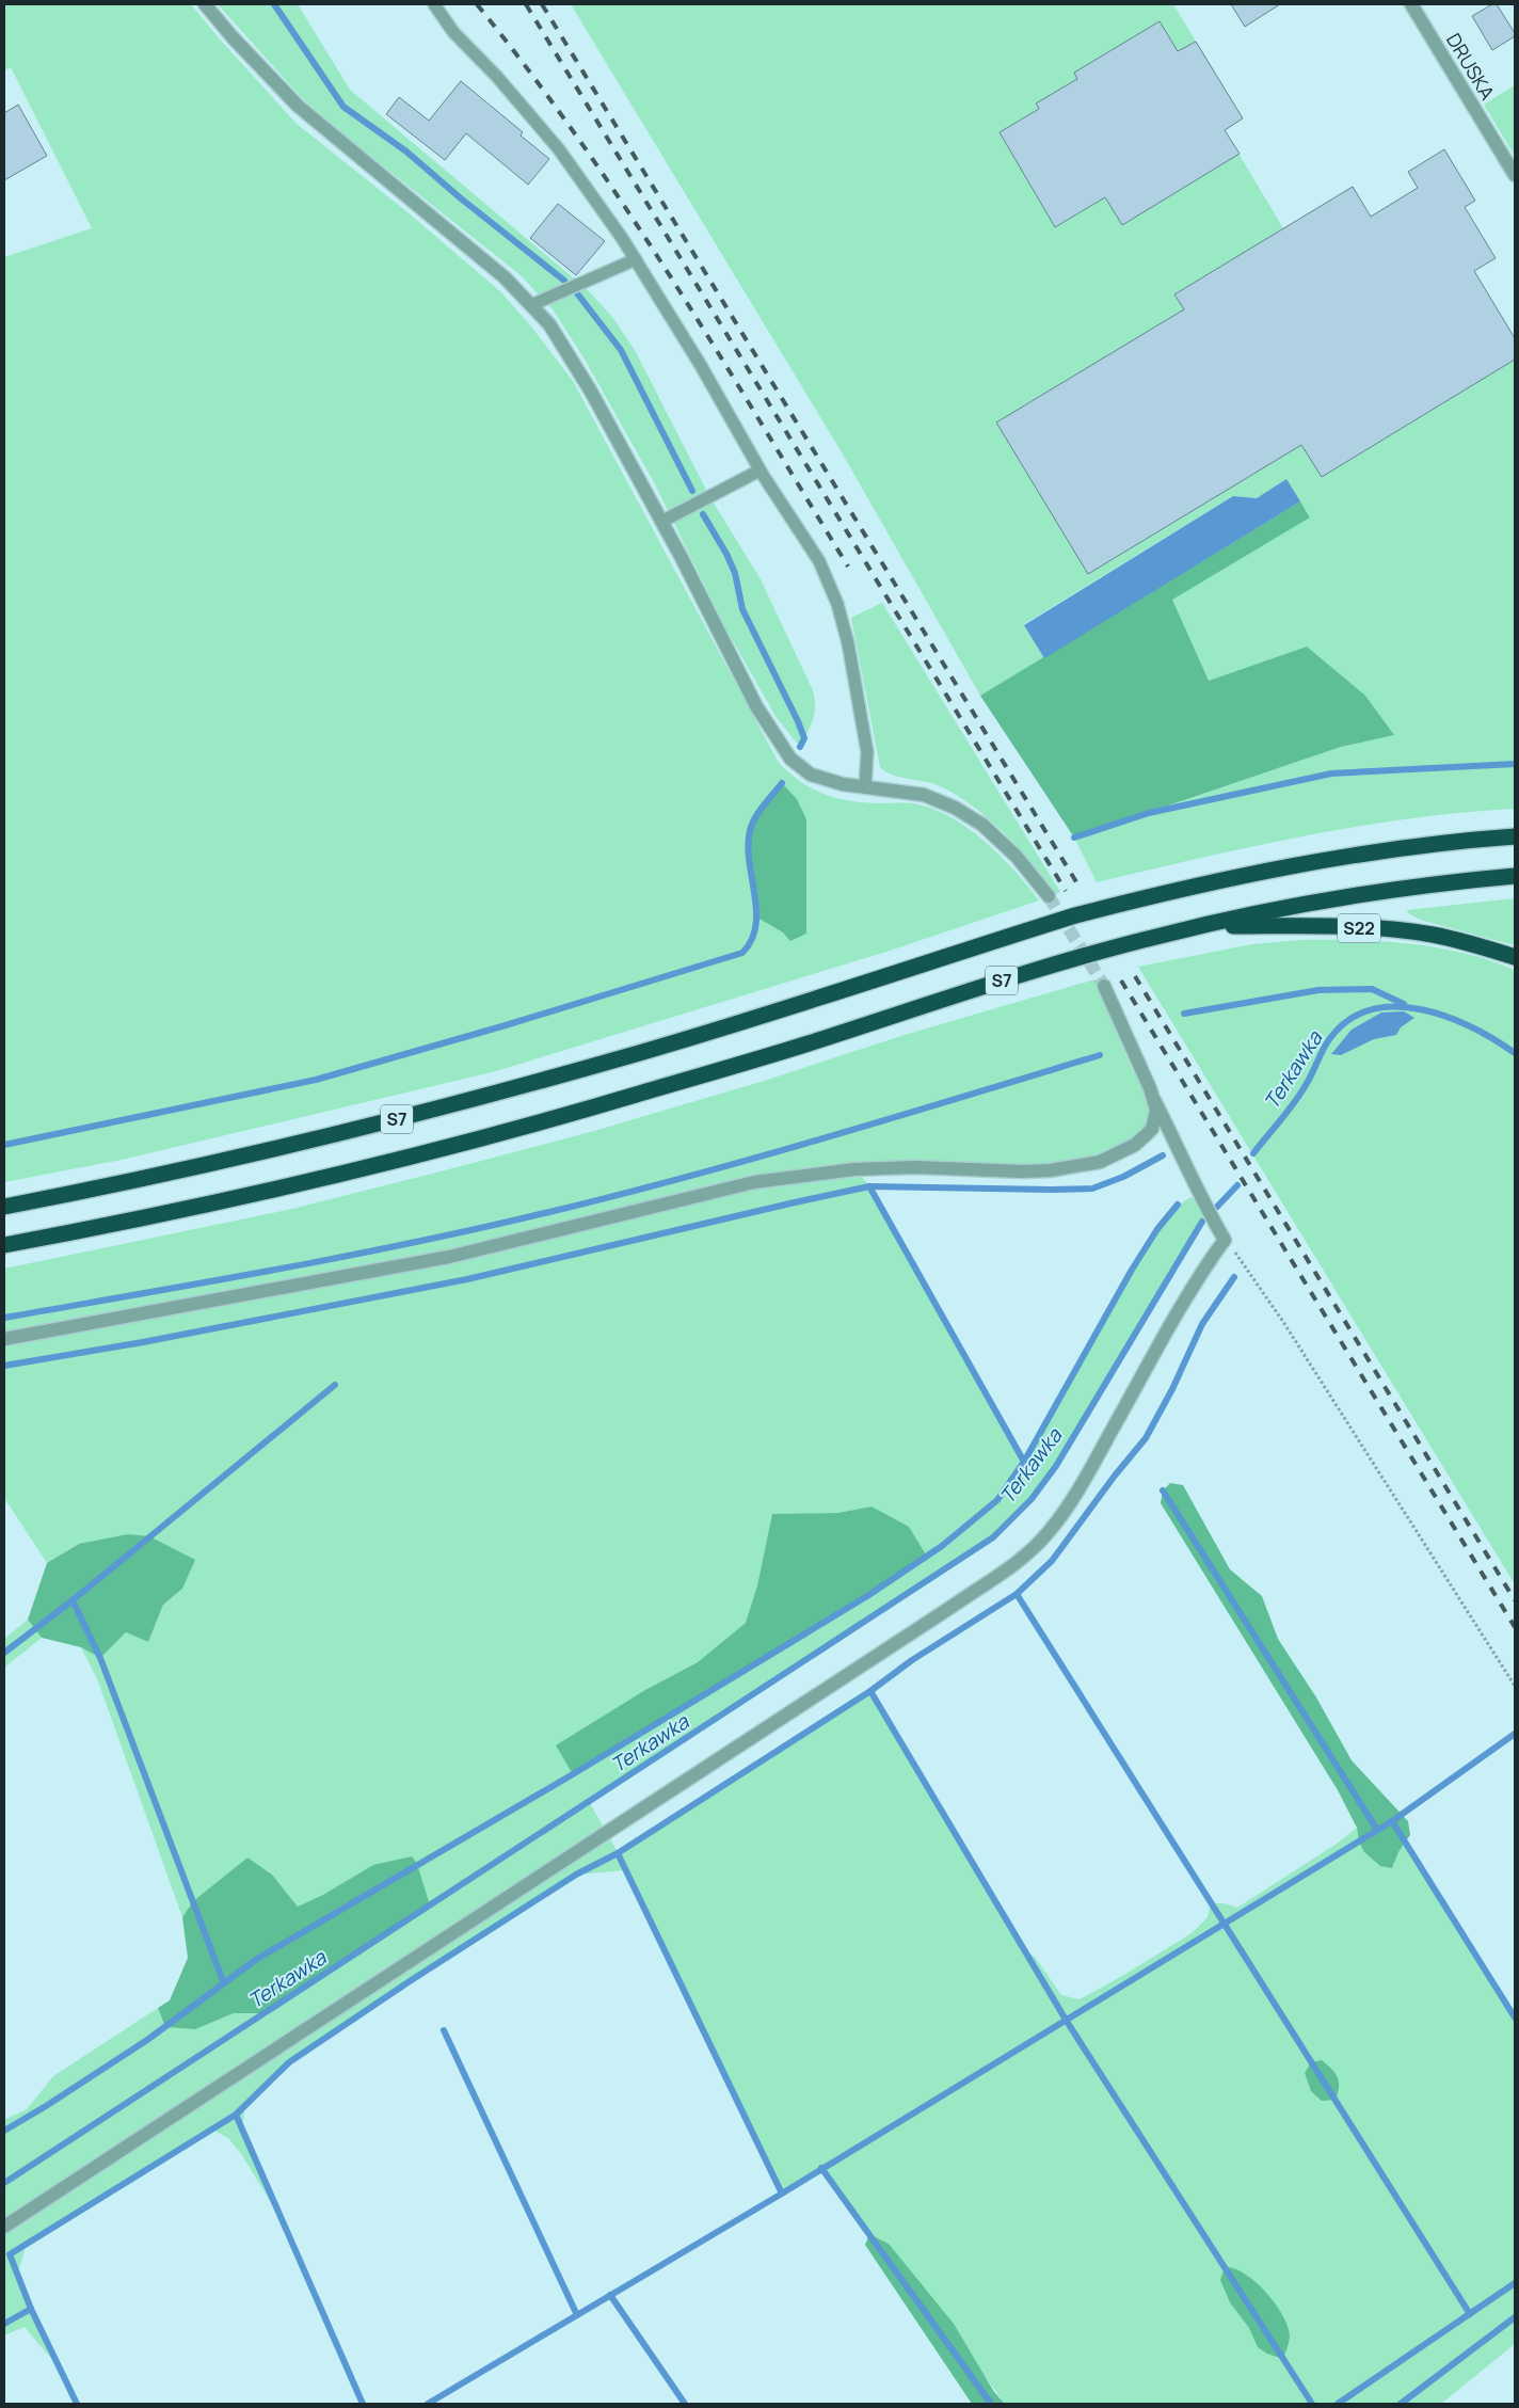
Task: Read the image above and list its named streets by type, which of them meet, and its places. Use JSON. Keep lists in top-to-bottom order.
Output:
{
  "streets": {
    "highway": ["S22", "S7"],
    "street": ["DRUSKA"]
  },
  "crossings": [
    ["S22", "S7"]
  ],
  "water": ["Terkawka"]
}
